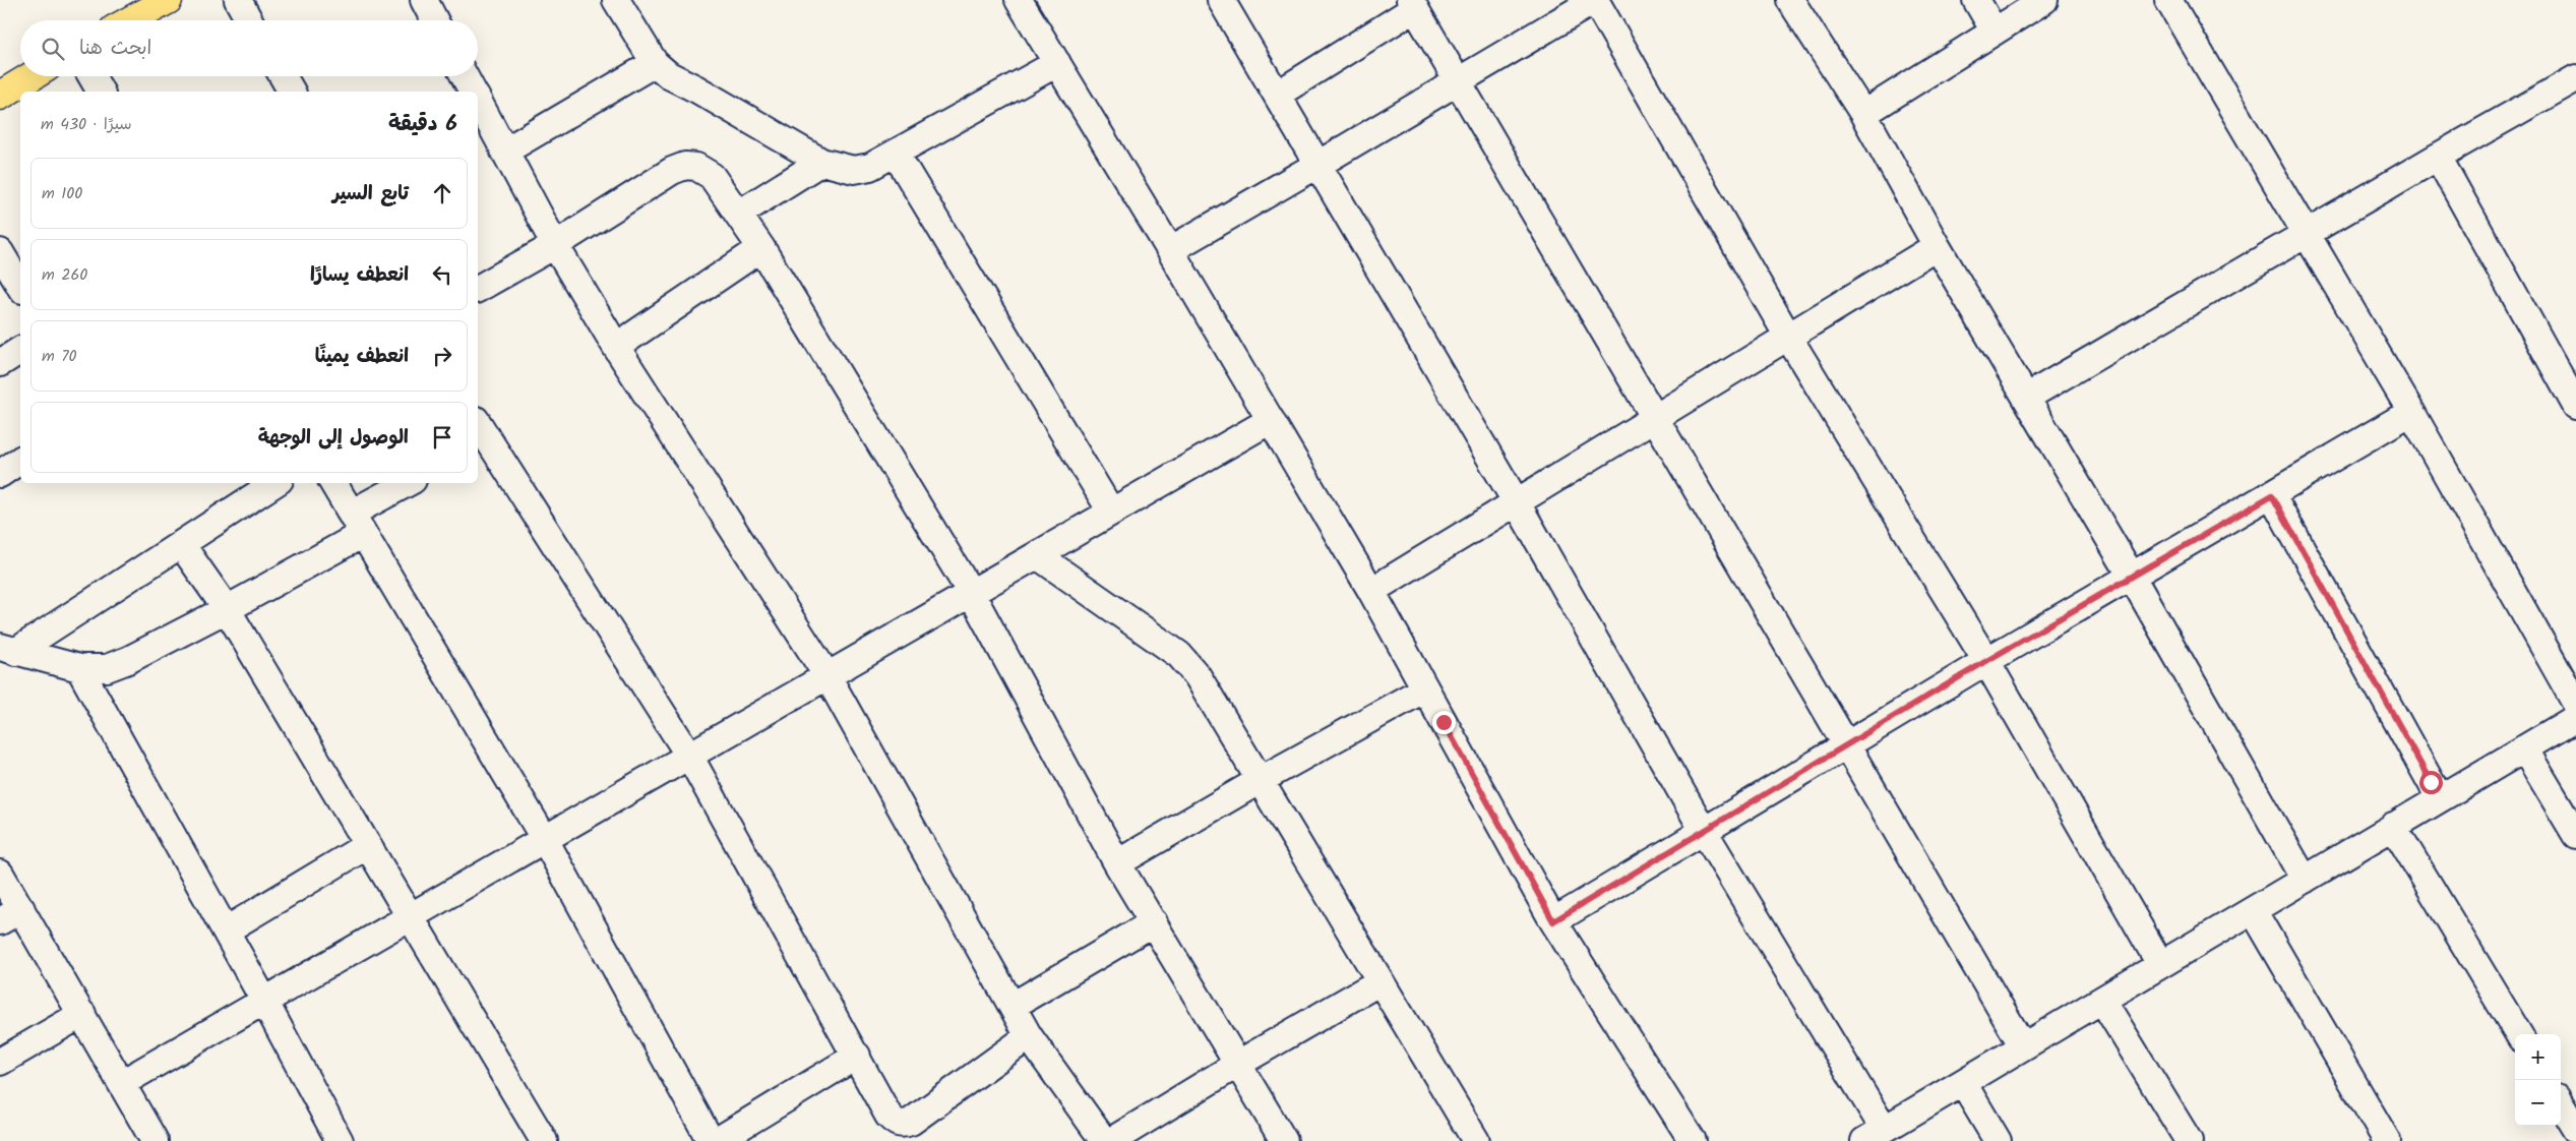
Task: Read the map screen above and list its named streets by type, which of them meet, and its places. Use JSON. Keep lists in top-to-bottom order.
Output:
{
  "page": {
    "search": "ابحث هنا",
    "heading": ["6 دقيقة", "سيرًا · 430 m"],
    "list": [
      ["تابع السير", "100 m"],
      ["انعطف يسارًا", "260 m"],
      ["انعطف يمينًا", "70 m"],
      "الوصول إلى الوجهة"
    ],
    "map_buttons": ["+", "−"]
  }
}
